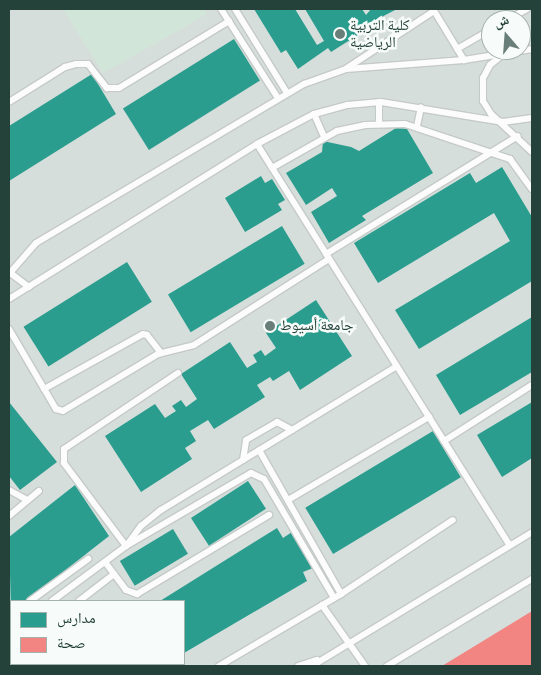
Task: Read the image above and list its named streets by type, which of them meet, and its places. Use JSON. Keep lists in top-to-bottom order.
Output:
{
  "places": ["كلية التربية الرياضية", "جامعة أسيوط"],
  "legend": ["مدارس", "صحة"],
  "north": "top"
}
